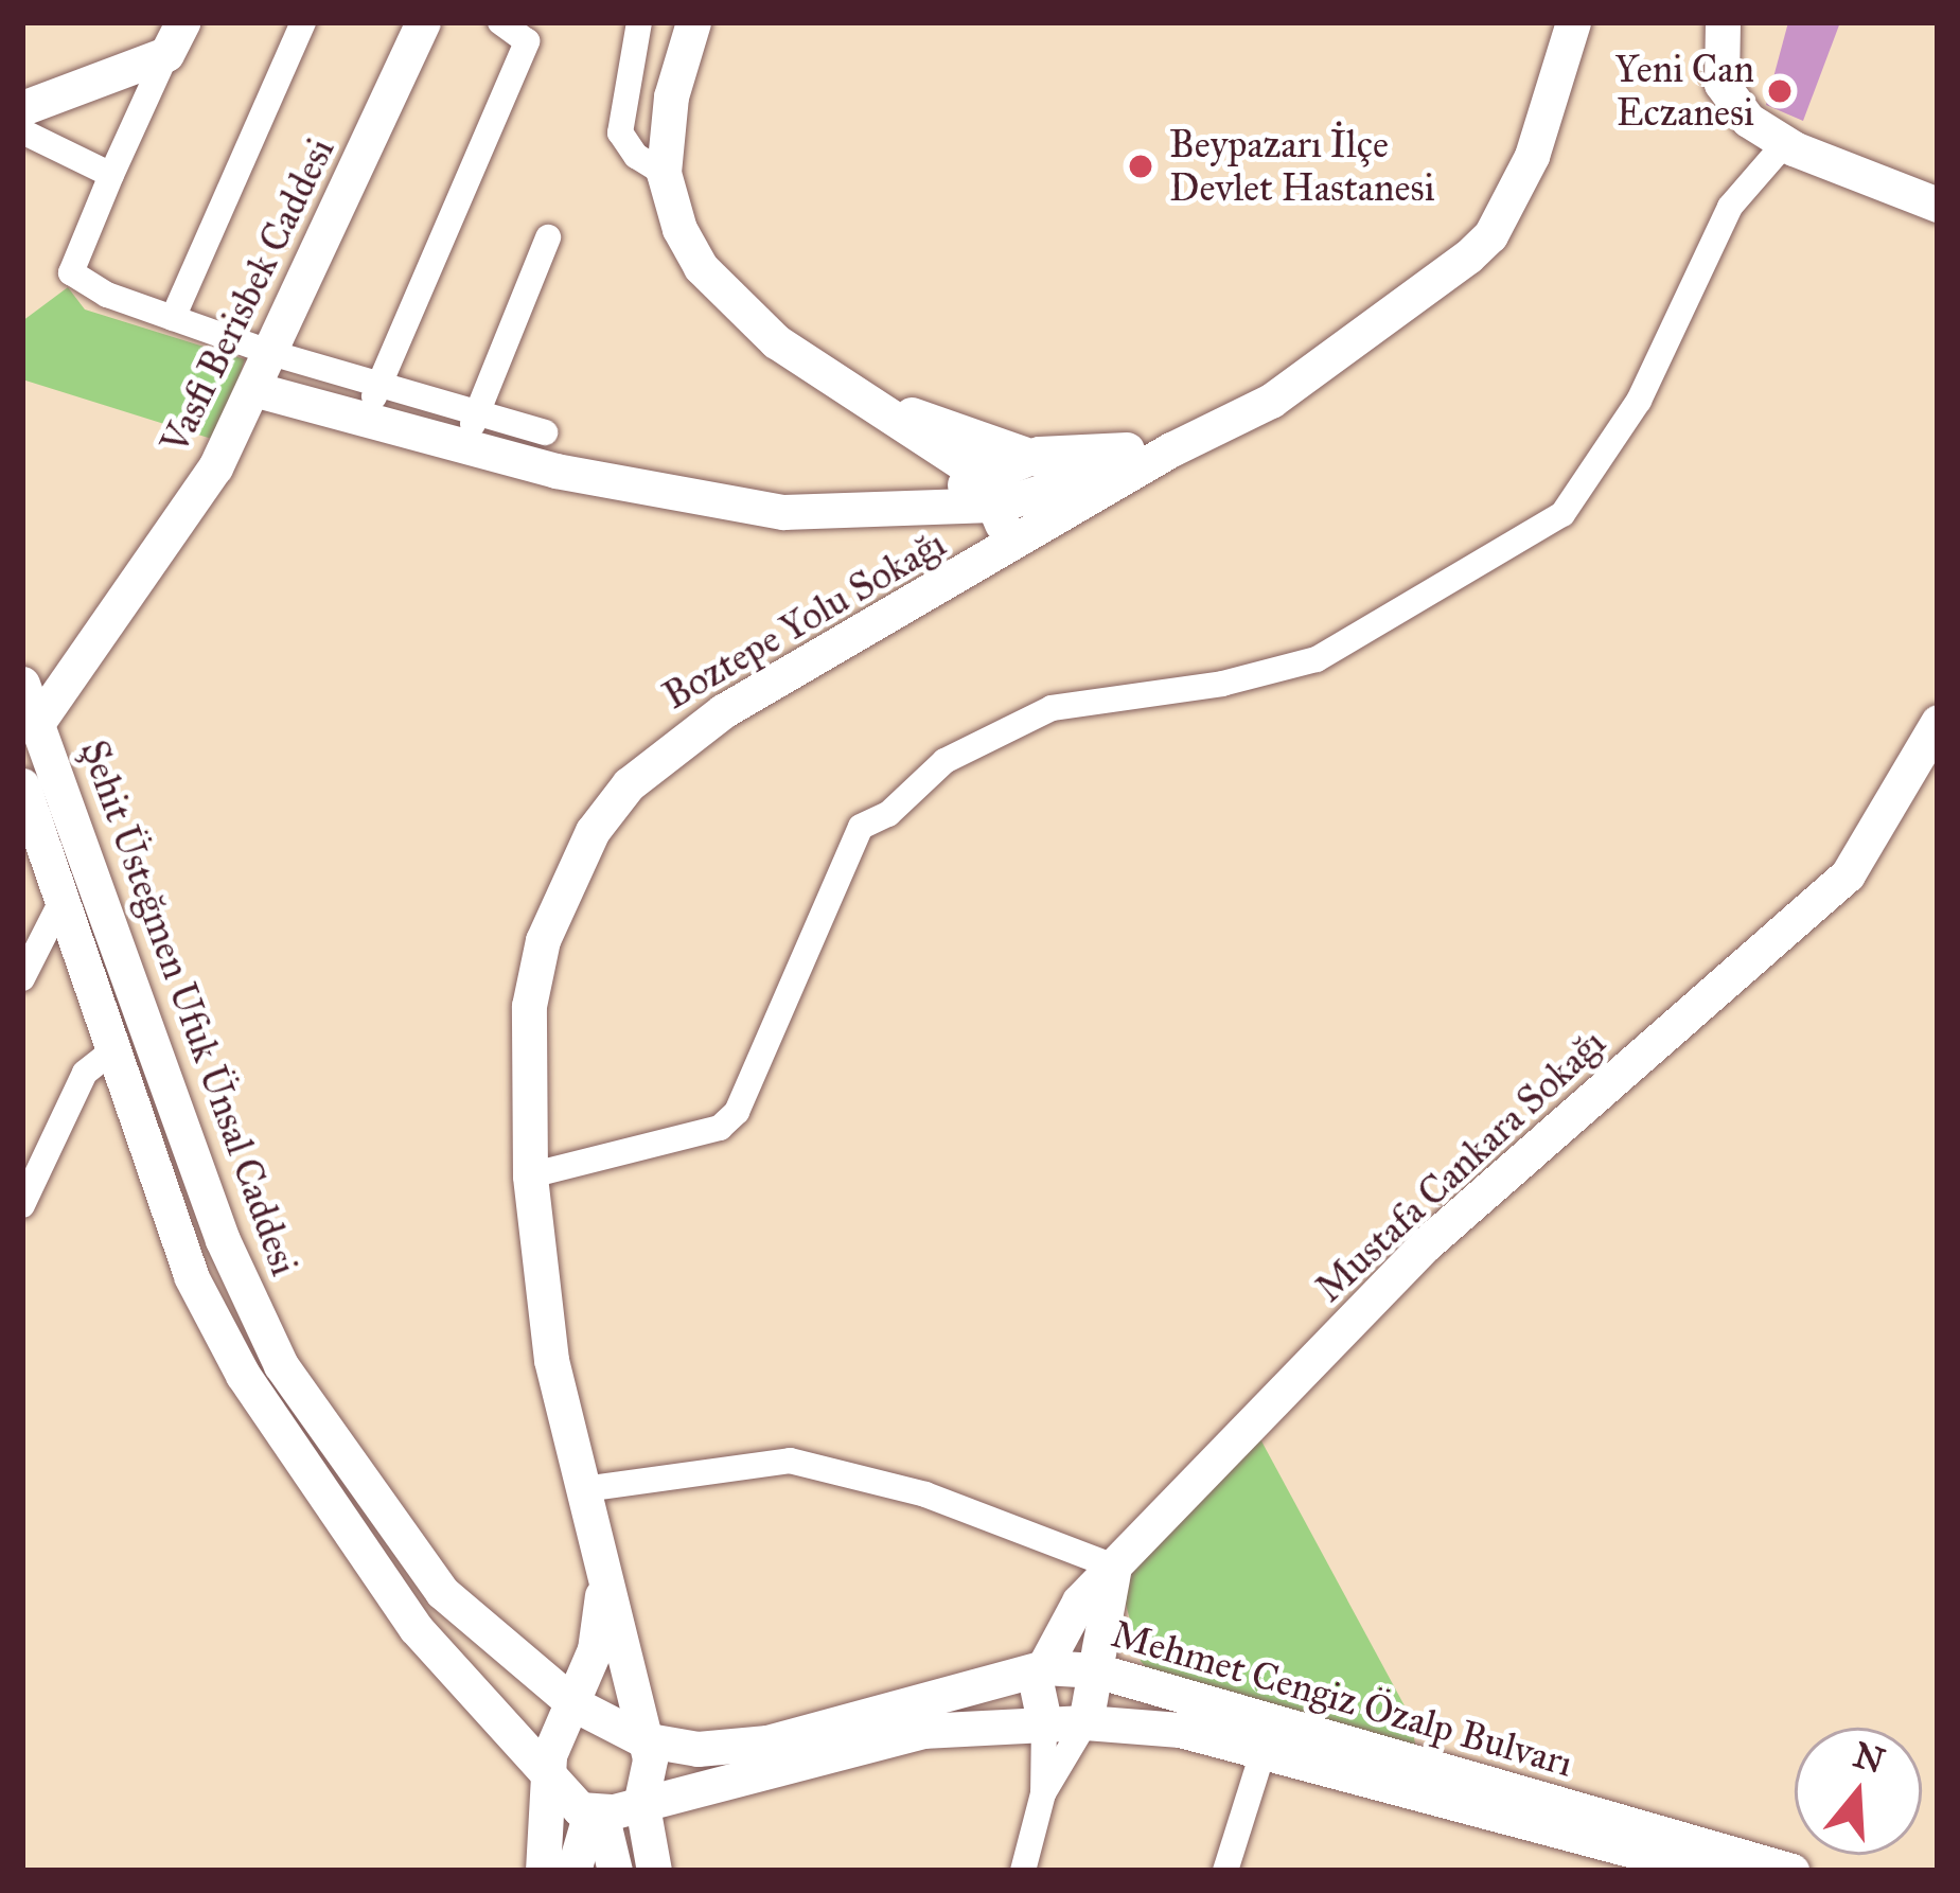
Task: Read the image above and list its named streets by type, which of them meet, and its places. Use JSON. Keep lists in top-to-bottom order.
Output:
{
  "streets": {
    "street": [
      "Vasfi Berisbek Caddesi",
      "Boztepe Yolu Sokağı",
      "Şehit Üsteğmen Ufuk Ünsal Caddesi",
      "Mustafa Cankara Sokağı",
      "Mehmet Cengiz Özalp Bulvarı"
    ]
  },
  "crossings": [
    ["Vasfi Berisbek Caddesi", "Şehit Üsteğmen Ufuk Ünsal Caddesi"],
    ["Boztepe Yolu Sokağı", "Şehit Üsteğmen Ufuk Ünsal Caddesi"],
    ["Boztepe Yolu Sokağı", "Mehmet Cengiz Özalp Bulvarı"],
    ["Şehit Üsteğmen Ufuk Ünsal Caddesi", "Mehmet Cengiz Özalp Bulvarı"],
    ["Mustafa Cankara Sokağı", "Mehmet Cengiz Özalp Bulvarı"]
  ],
  "places": ["Yeni Can Eczanesi", "Beypazarı İlçe Devlet Hastanesi"],
  "north": "top"
}
